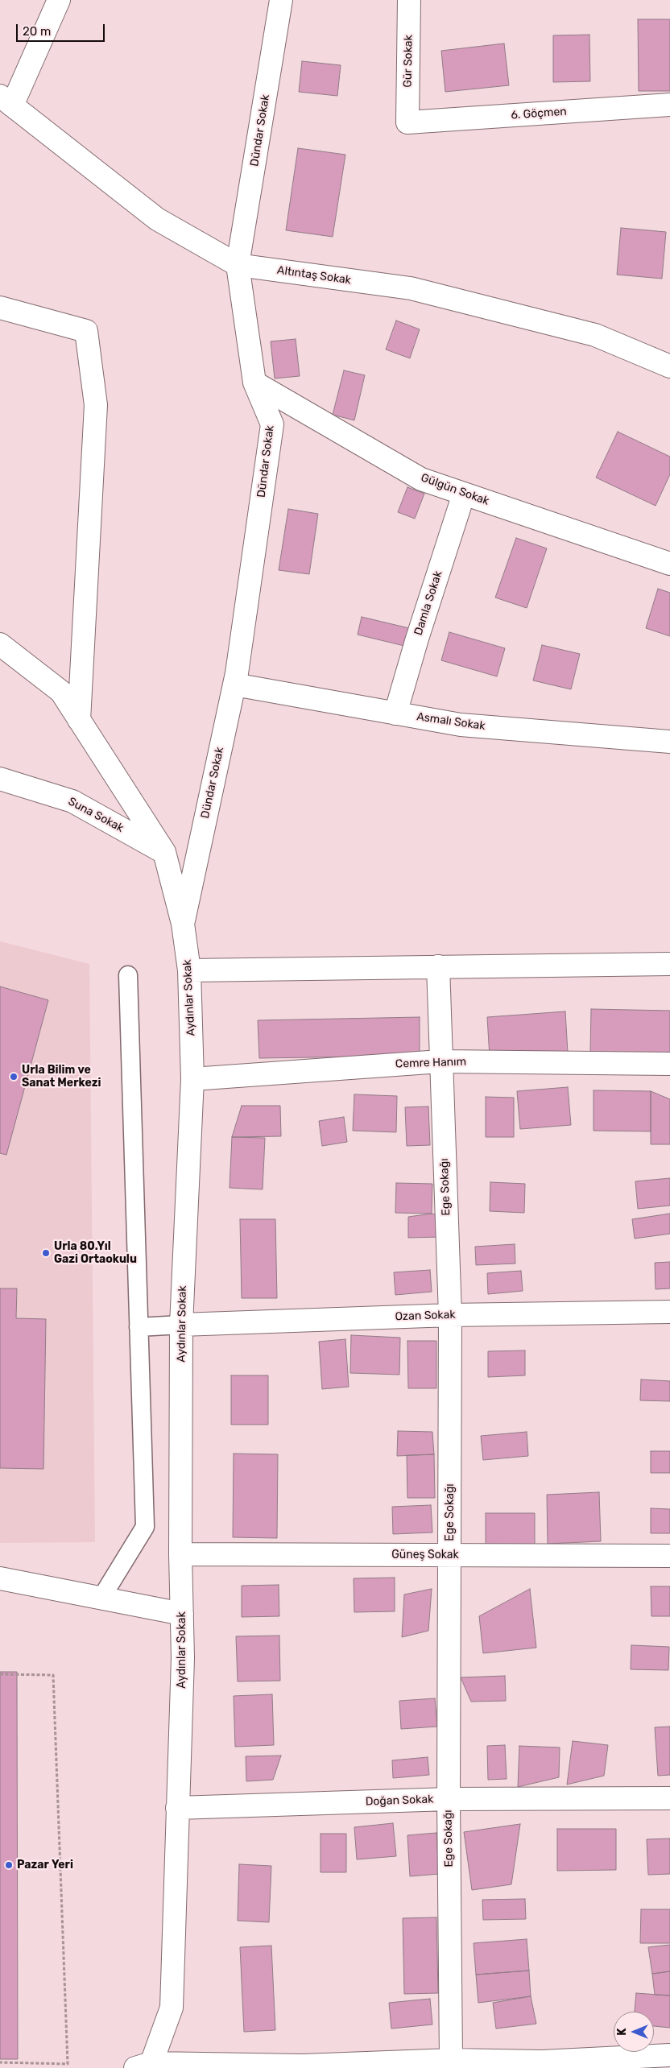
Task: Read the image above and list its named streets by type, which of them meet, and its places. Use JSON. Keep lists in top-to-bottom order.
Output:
{
  "streets": {
    "street": [
      "Gür Sokak",
      "6. Göçmen",
      "Dündar Sokak",
      "Altıntaş Sokak",
      "Gülgün Sokak",
      "Damla Sokak",
      "Asmalı Sokak",
      "Suna Sokak",
      "Aydınlar Sokak",
      "Cemre Hanım",
      "Ege Sokağı",
      "Ozan Sokak",
      "Güneş Sokak",
      "Doğan Sokak"
    ]
  },
  "crossings": [
    ["Gür Sokak", "6. Göçmen"],
    ["Dündar Sokak", "Altıntaş Sokak"],
    ["Dündar Sokak", "Gülgün Sokak"],
    ["Dündar Sokak", "Asmalı Sokak"],
    ["Dündar Sokak", "Aydınlar Sokak"],
    ["Gülgün Sokak", "Damla Sokak"],
    ["Damla Sokak", "Asmalı Sokak"],
    ["Suna Sokak", "Aydınlar Sokak"],
    ["Aydınlar Sokak", "Cemre Hanım"],
    ["Aydınlar Sokak", "Ozan Sokak"],
    ["Aydınlar Sokak", "Güneş Sokak"],
    ["Aydınlar Sokak", "Doğan Sokak"],
    ["Cemre Hanım", "Ege Sokağı"],
    ["Ege Sokağı", "Ozan Sokak"],
    ["Ege Sokağı", "Güneş Sokak"],
    ["Ege Sokağı", "Doğan Sokak"]
  ],
  "places": ["Urla Bilim ve Sanat Merkezi", "Urla 80.Yıl Gazi Ortaokulu", "Pazar Yeri"],
  "scale_bar": "20 m",
  "north": "left"
}
